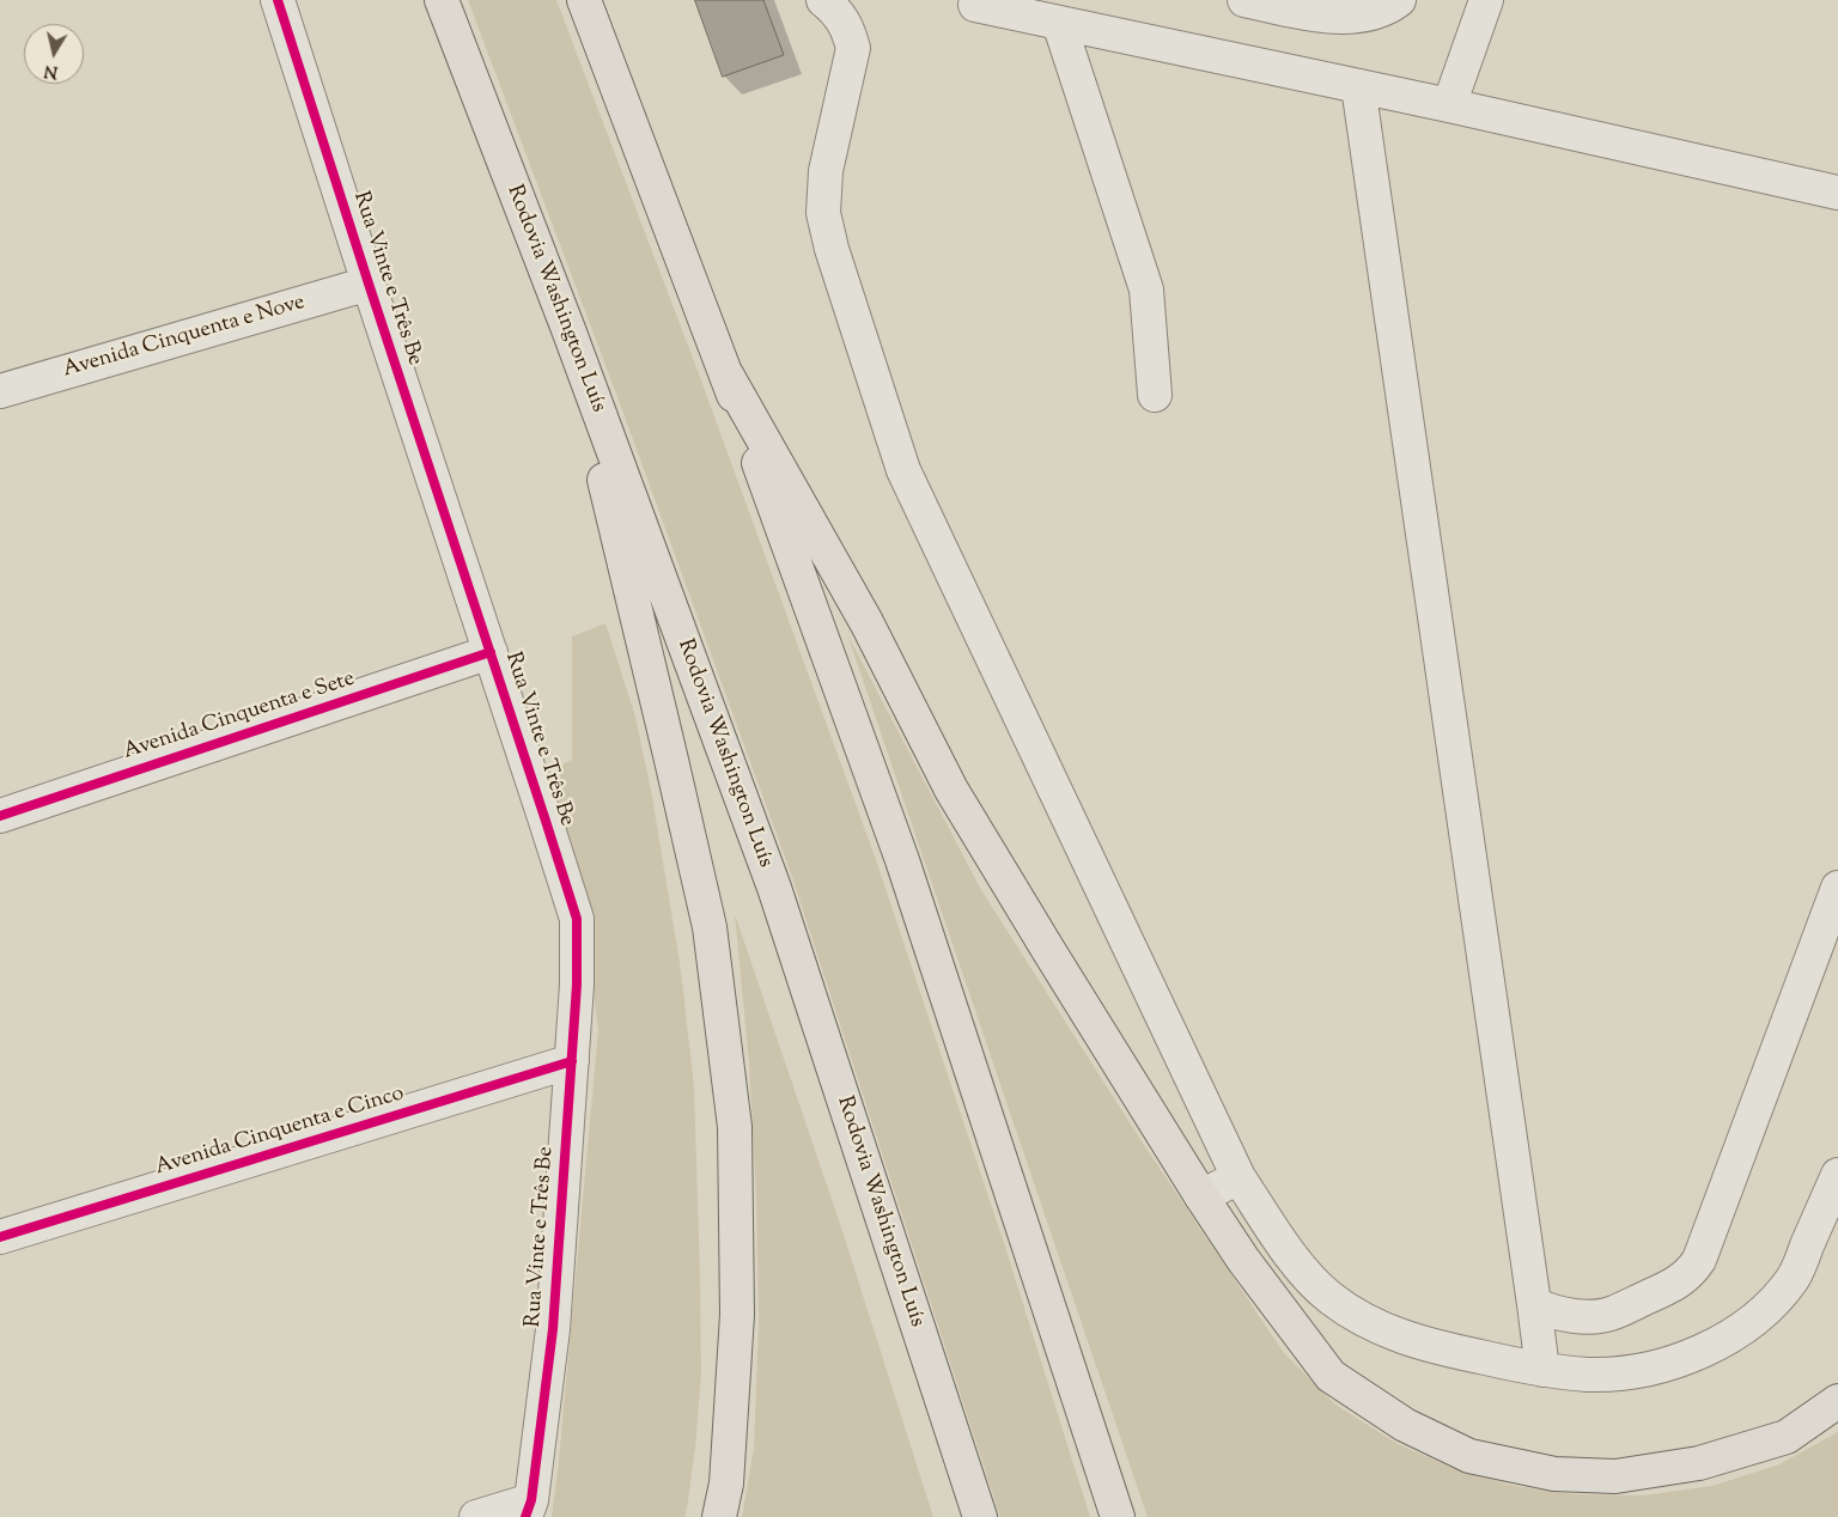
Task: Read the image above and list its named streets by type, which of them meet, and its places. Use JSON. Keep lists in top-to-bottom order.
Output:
{
  "streets": {
    "highway": ["Rodovia Washington Luís"],
    "street": [
      "Rua Vinte e Três Be",
      "Avenida Cinquenta e Nove",
      "Avenida Cinquenta e Sete",
      "Avenida Cinquenta e Cinco"
    ]
  },
  "crossings": [
    ["Rua Vinte e Três Be", "Avenida Cinquenta e Nove"],
    ["Rua Vinte e Três Be", "Avenida Cinquenta e Sete"],
    ["Rua Vinte e Três Be", "Avenida Cinquenta e Cinco"]
  ],
  "north": "bottom"
}
